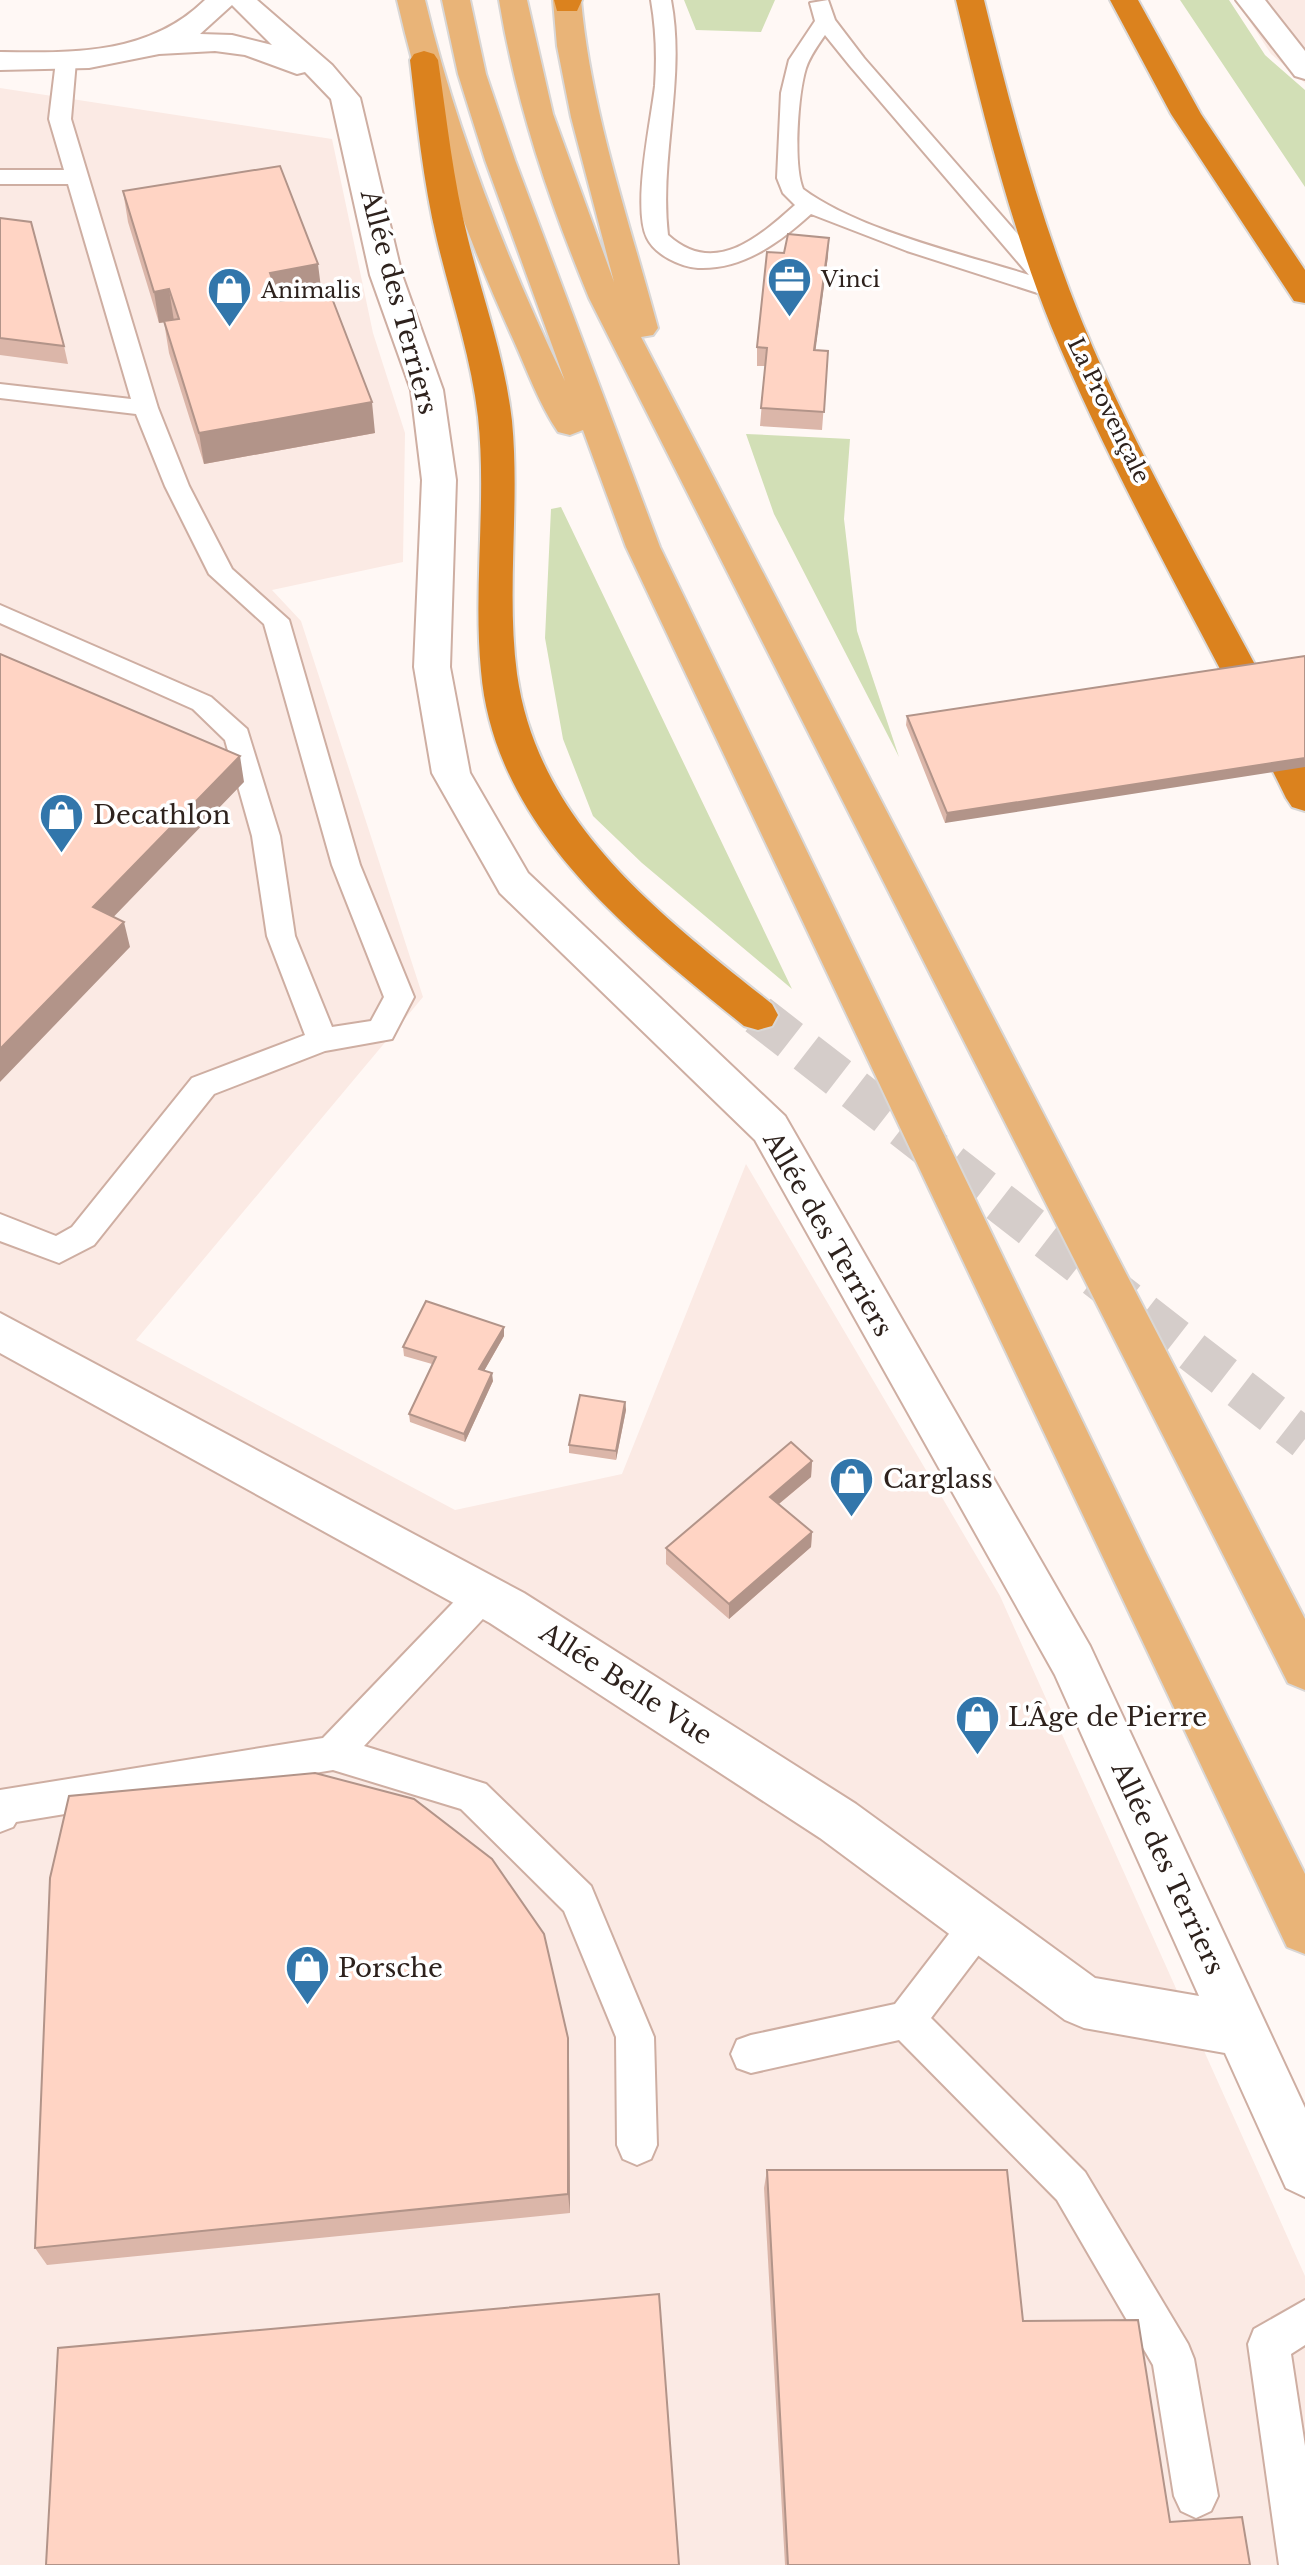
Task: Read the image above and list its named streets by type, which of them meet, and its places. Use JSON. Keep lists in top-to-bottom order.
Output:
{
  "streets": {
    "highway": ["La Provençale"],
    "street": ["Allée des Terriers", "Allée Belle Vue"]
  },
  "crossings": [
    ["Allée des Terriers", "Allée Belle Vue"]
  ],
  "places": {
    "office": ["Vinci"],
    "shop": [
      "Animalis",
      "Decathlon",
      "Carglass",
      "L'Âge de Pierre",
      "Porsche"
    ]
  }
}
